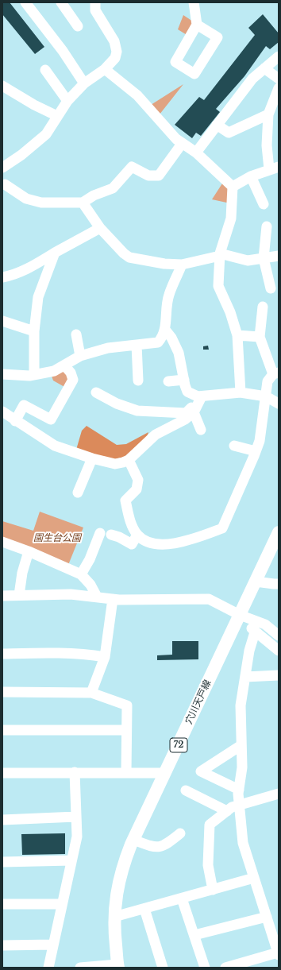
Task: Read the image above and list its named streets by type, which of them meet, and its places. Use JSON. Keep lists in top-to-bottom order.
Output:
{
  "streets": {
    "main road": ["穴川天戸線", "72"]
  },
  "parks": ["園生台公園"]
}
